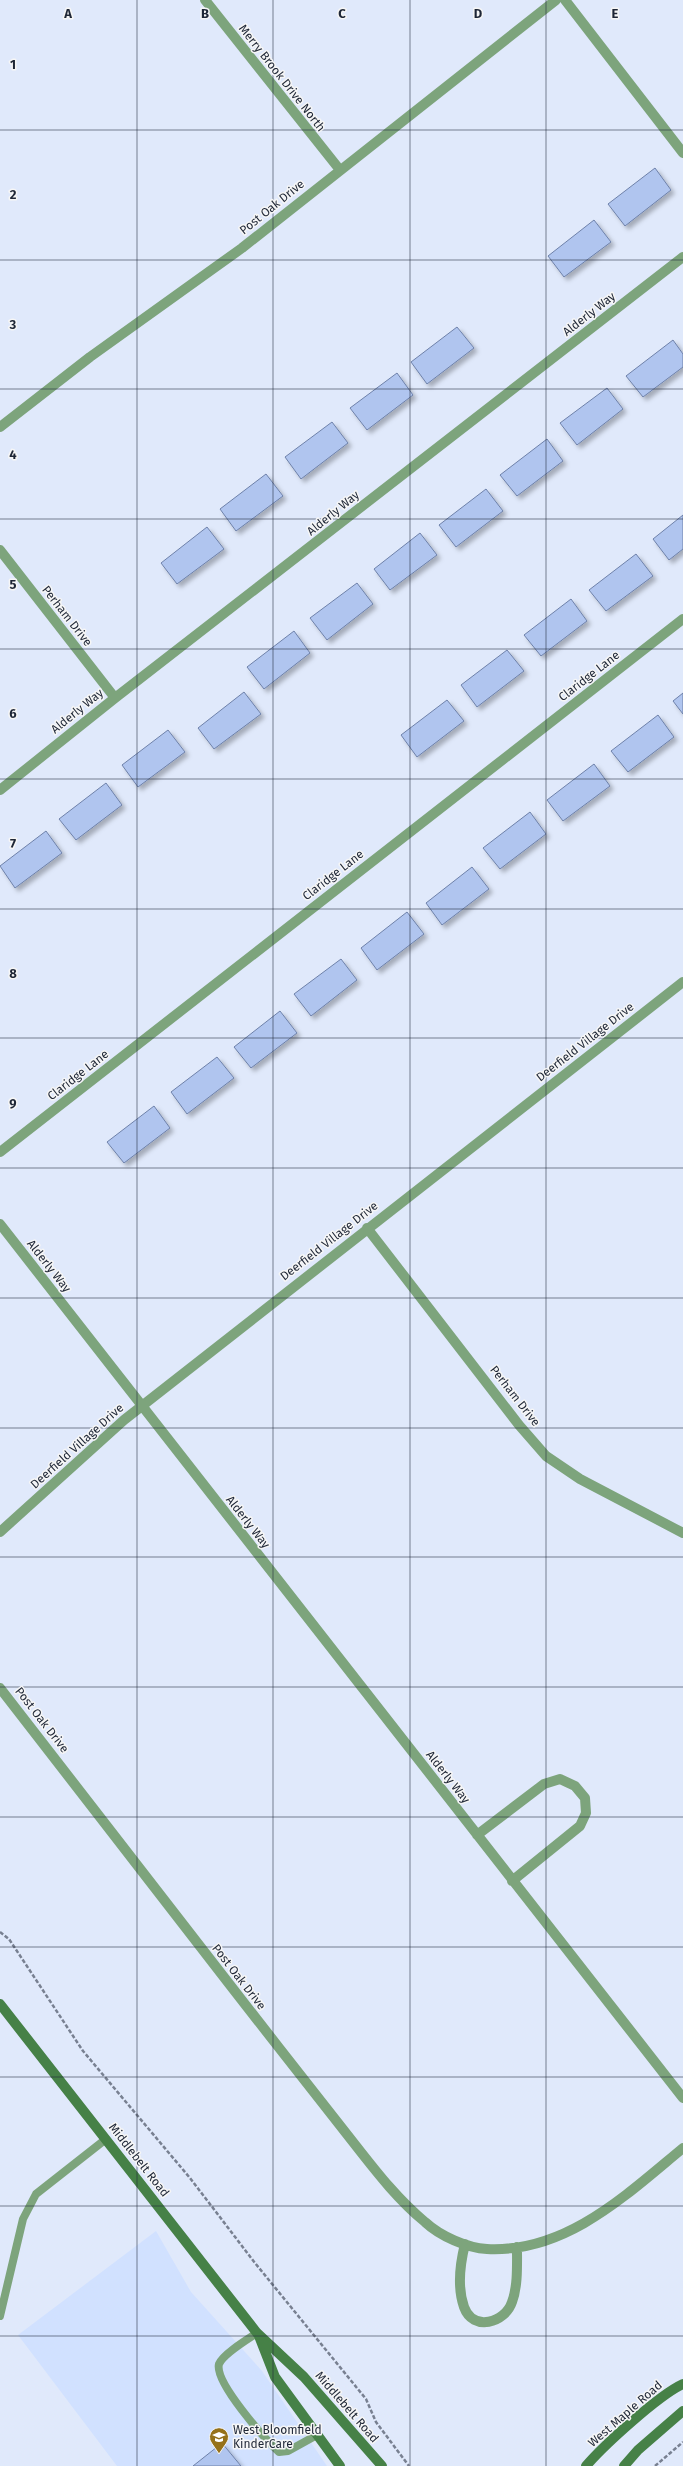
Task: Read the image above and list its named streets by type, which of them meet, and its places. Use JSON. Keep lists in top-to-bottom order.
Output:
{
  "streets": {
    "street": [
      "Merry Brook Drive North",
      "Post Oak Drive",
      "Alderly Way",
      "Perham Drive",
      "Claridge Lane",
      "Deerfield Village Drive",
      "Middlebelt Road",
      "West Maple Road"
    ]
  },
  "crossings": [
    ["Merry Brook Drive North", "Post Oak Drive"],
    ["Alderly Way", "Perham Drive"],
    ["Alderly Way", "Deerfield Village Drive"],
    ["Perham Drive", "Deerfield Village Drive"]
  ],
  "places": {
    "school or university": ["West Bloomfield KinderCare"]
  },
  "grid": {
    "columns": [
      "A",
      "B",
      "C",
      "D",
      "E"
    ],
    "rows": [
      "1",
      "2",
      "3",
      "4",
      "5",
      "6",
      "7",
      "8",
      "9"
    ]
  }
}
